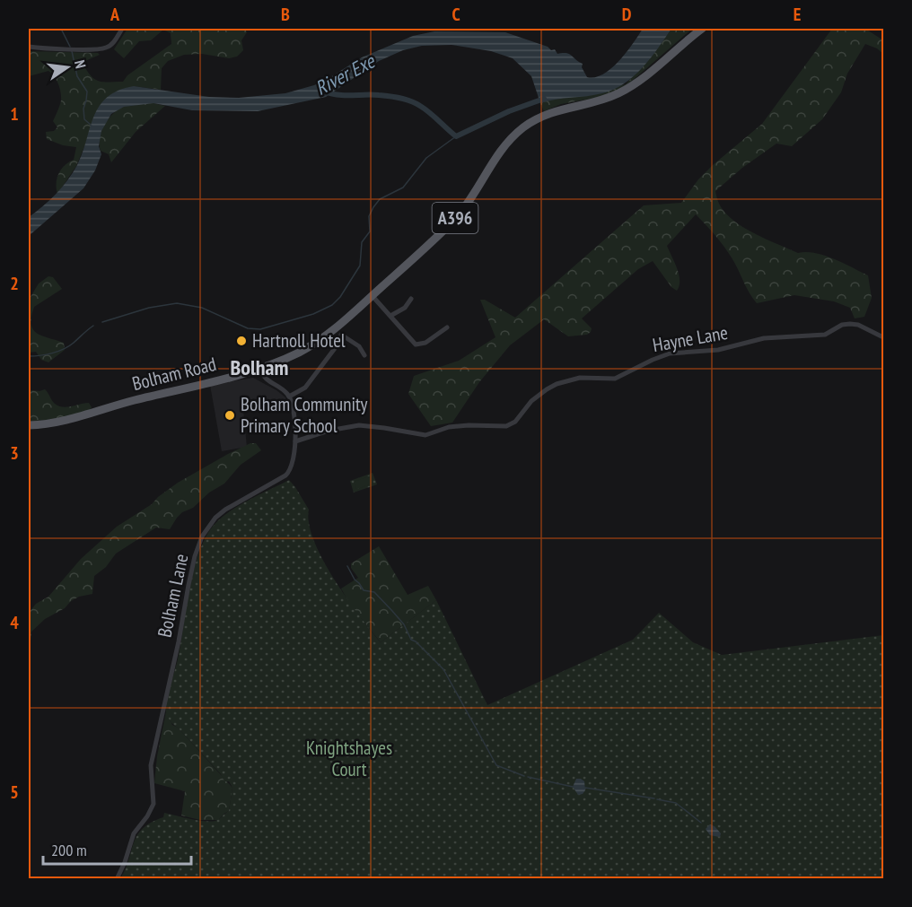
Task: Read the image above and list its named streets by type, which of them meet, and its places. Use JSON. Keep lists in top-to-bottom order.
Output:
{
  "streets": {
    "main road": ["A396", "Bolham Road"],
    "street": ["Hayne Lane", "Bolham Lane"]
  },
  "crossings": [
    ["A396", "Bolham Road"],
    ["Hayne Lane", "Bolham Lane"]
  ],
  "districts": ["Bolham"],
  "water": ["River Exe"],
  "parks": ["Knightshayes Court"],
  "places": ["Hartnoll Hotel", "Bolham Community Primary School"],
  "scale_bar": "200 m",
  "north": "right",
  "grid": {
    "columns": [
      "A",
      "B",
      "C",
      "D",
      "E"
    ],
    "rows": [
      "1",
      "2",
      "3",
      "4",
      "5"
    ]
  }
}
